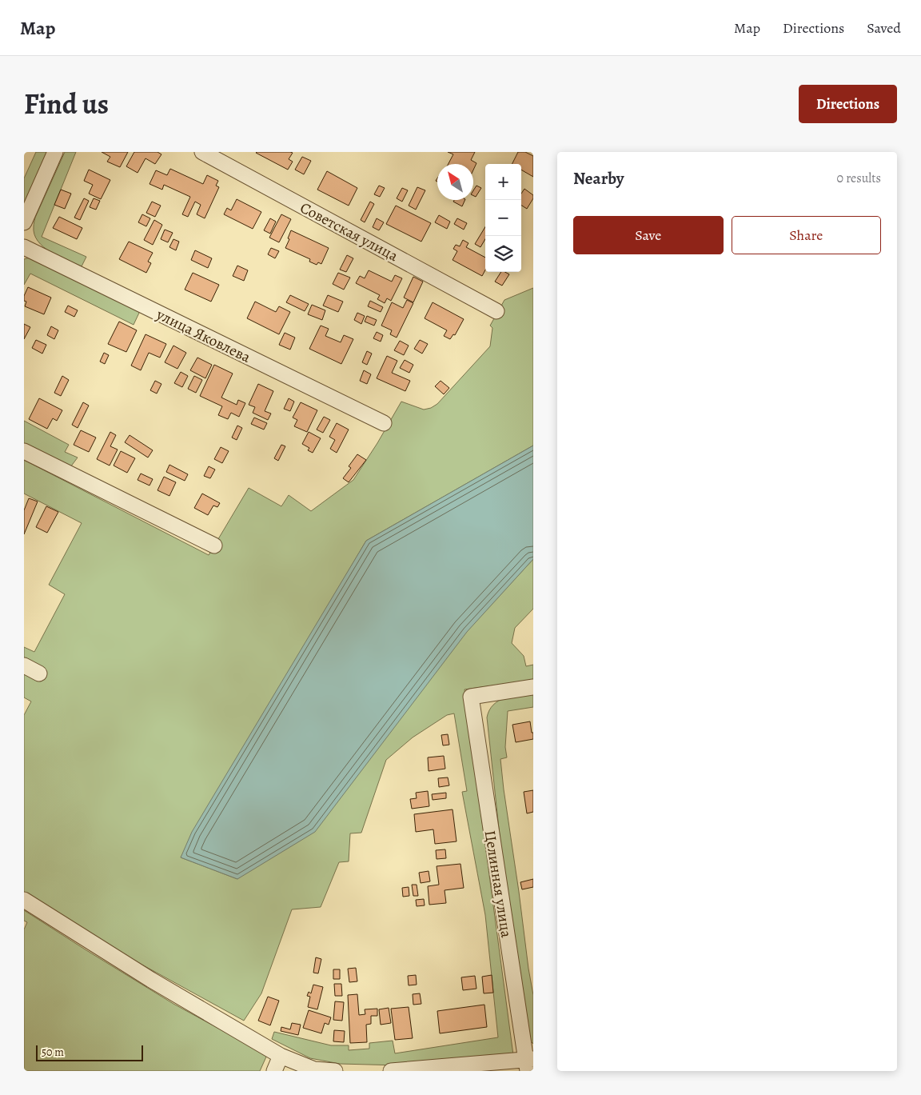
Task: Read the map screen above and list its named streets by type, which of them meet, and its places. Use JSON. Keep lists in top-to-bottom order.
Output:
{
  "streets": {
    "street": ["Советская улица", "улица Яковлева", "Целинная улица"]
  },
  "scale_bar": "50 m",
  "north": "top left",
  "page": {
    "header": "Map",
    "nav": ["Map", "Directions", "Saved"],
    "title": "Find us",
    "buttons": [
      "Directions",
      ["Save", "Share"]
    ],
    "heading": ["Nearby", "0 results"],
    "map_buttons": ["+", "−"],
    "scale": "50 m"
  }
}
